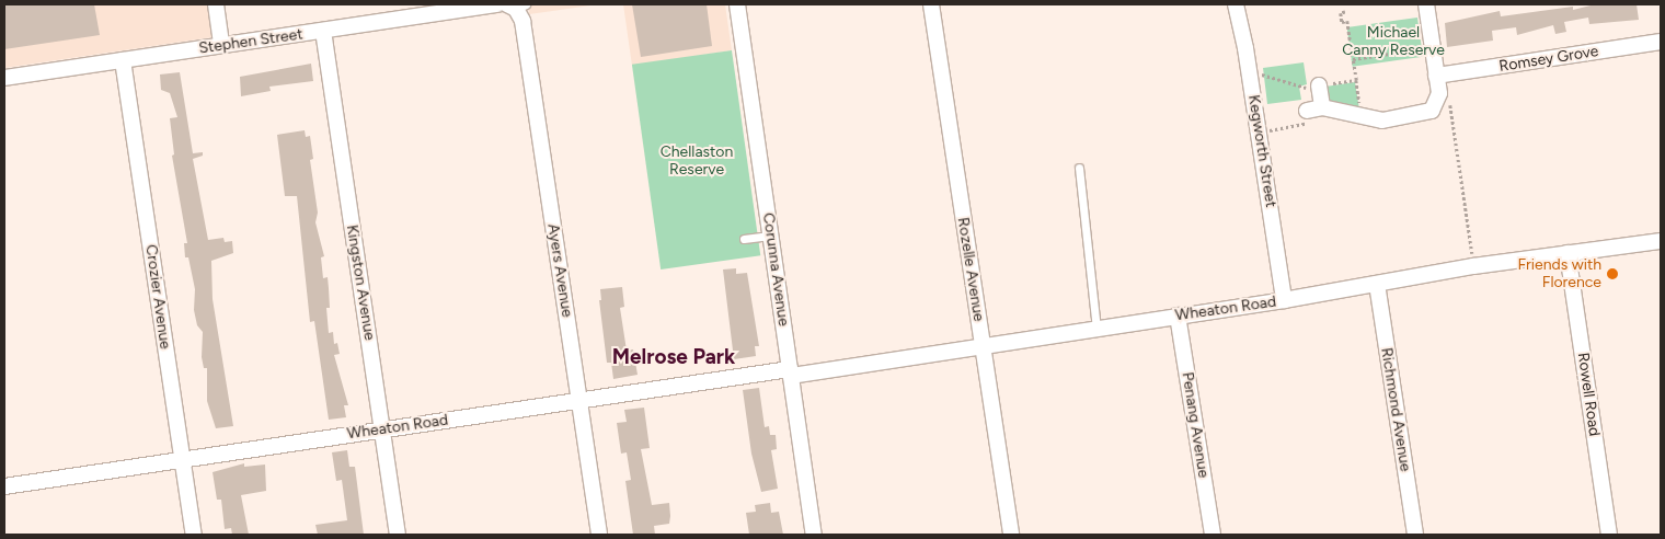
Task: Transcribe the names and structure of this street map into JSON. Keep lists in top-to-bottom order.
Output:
{
  "streets": {
    "street": [
      "Stephen Street",
      "Romsey Grove",
      "Kegworth Street",
      "Corunna Avenue",
      "Rozelle Avenue",
      "Ayers Avenue",
      "Kingston Avenue",
      "Crozier Avenue",
      "Wheaton Road",
      "Rowell Road",
      "Richmond Avenue",
      "Penang Avenue"
    ]
  },
  "crossings": [
    ["Stephen Street", "Kingston Avenue"],
    ["Stephen Street", "Crozier Avenue"],
    ["Kegworth Street", "Wheaton Road"],
    ["Corunna Avenue", "Wheaton Road"],
    ["Rozelle Avenue", "Wheaton Road"],
    ["Ayers Avenue", "Wheaton Road"],
    ["Kingston Avenue", "Wheaton Road"],
    ["Crozier Avenue", "Wheaton Road"],
    ["Wheaton Road", "Rowell Road"],
    ["Wheaton Road", "Richmond Avenue"],
    ["Wheaton Road", "Penang Avenue"]
  ],
  "districts": ["Melrose Park"],
  "parks": ["Michael Canny Reserve", "Chellaston Reserve"],
  "places": ["Friends with Florence"]
}
